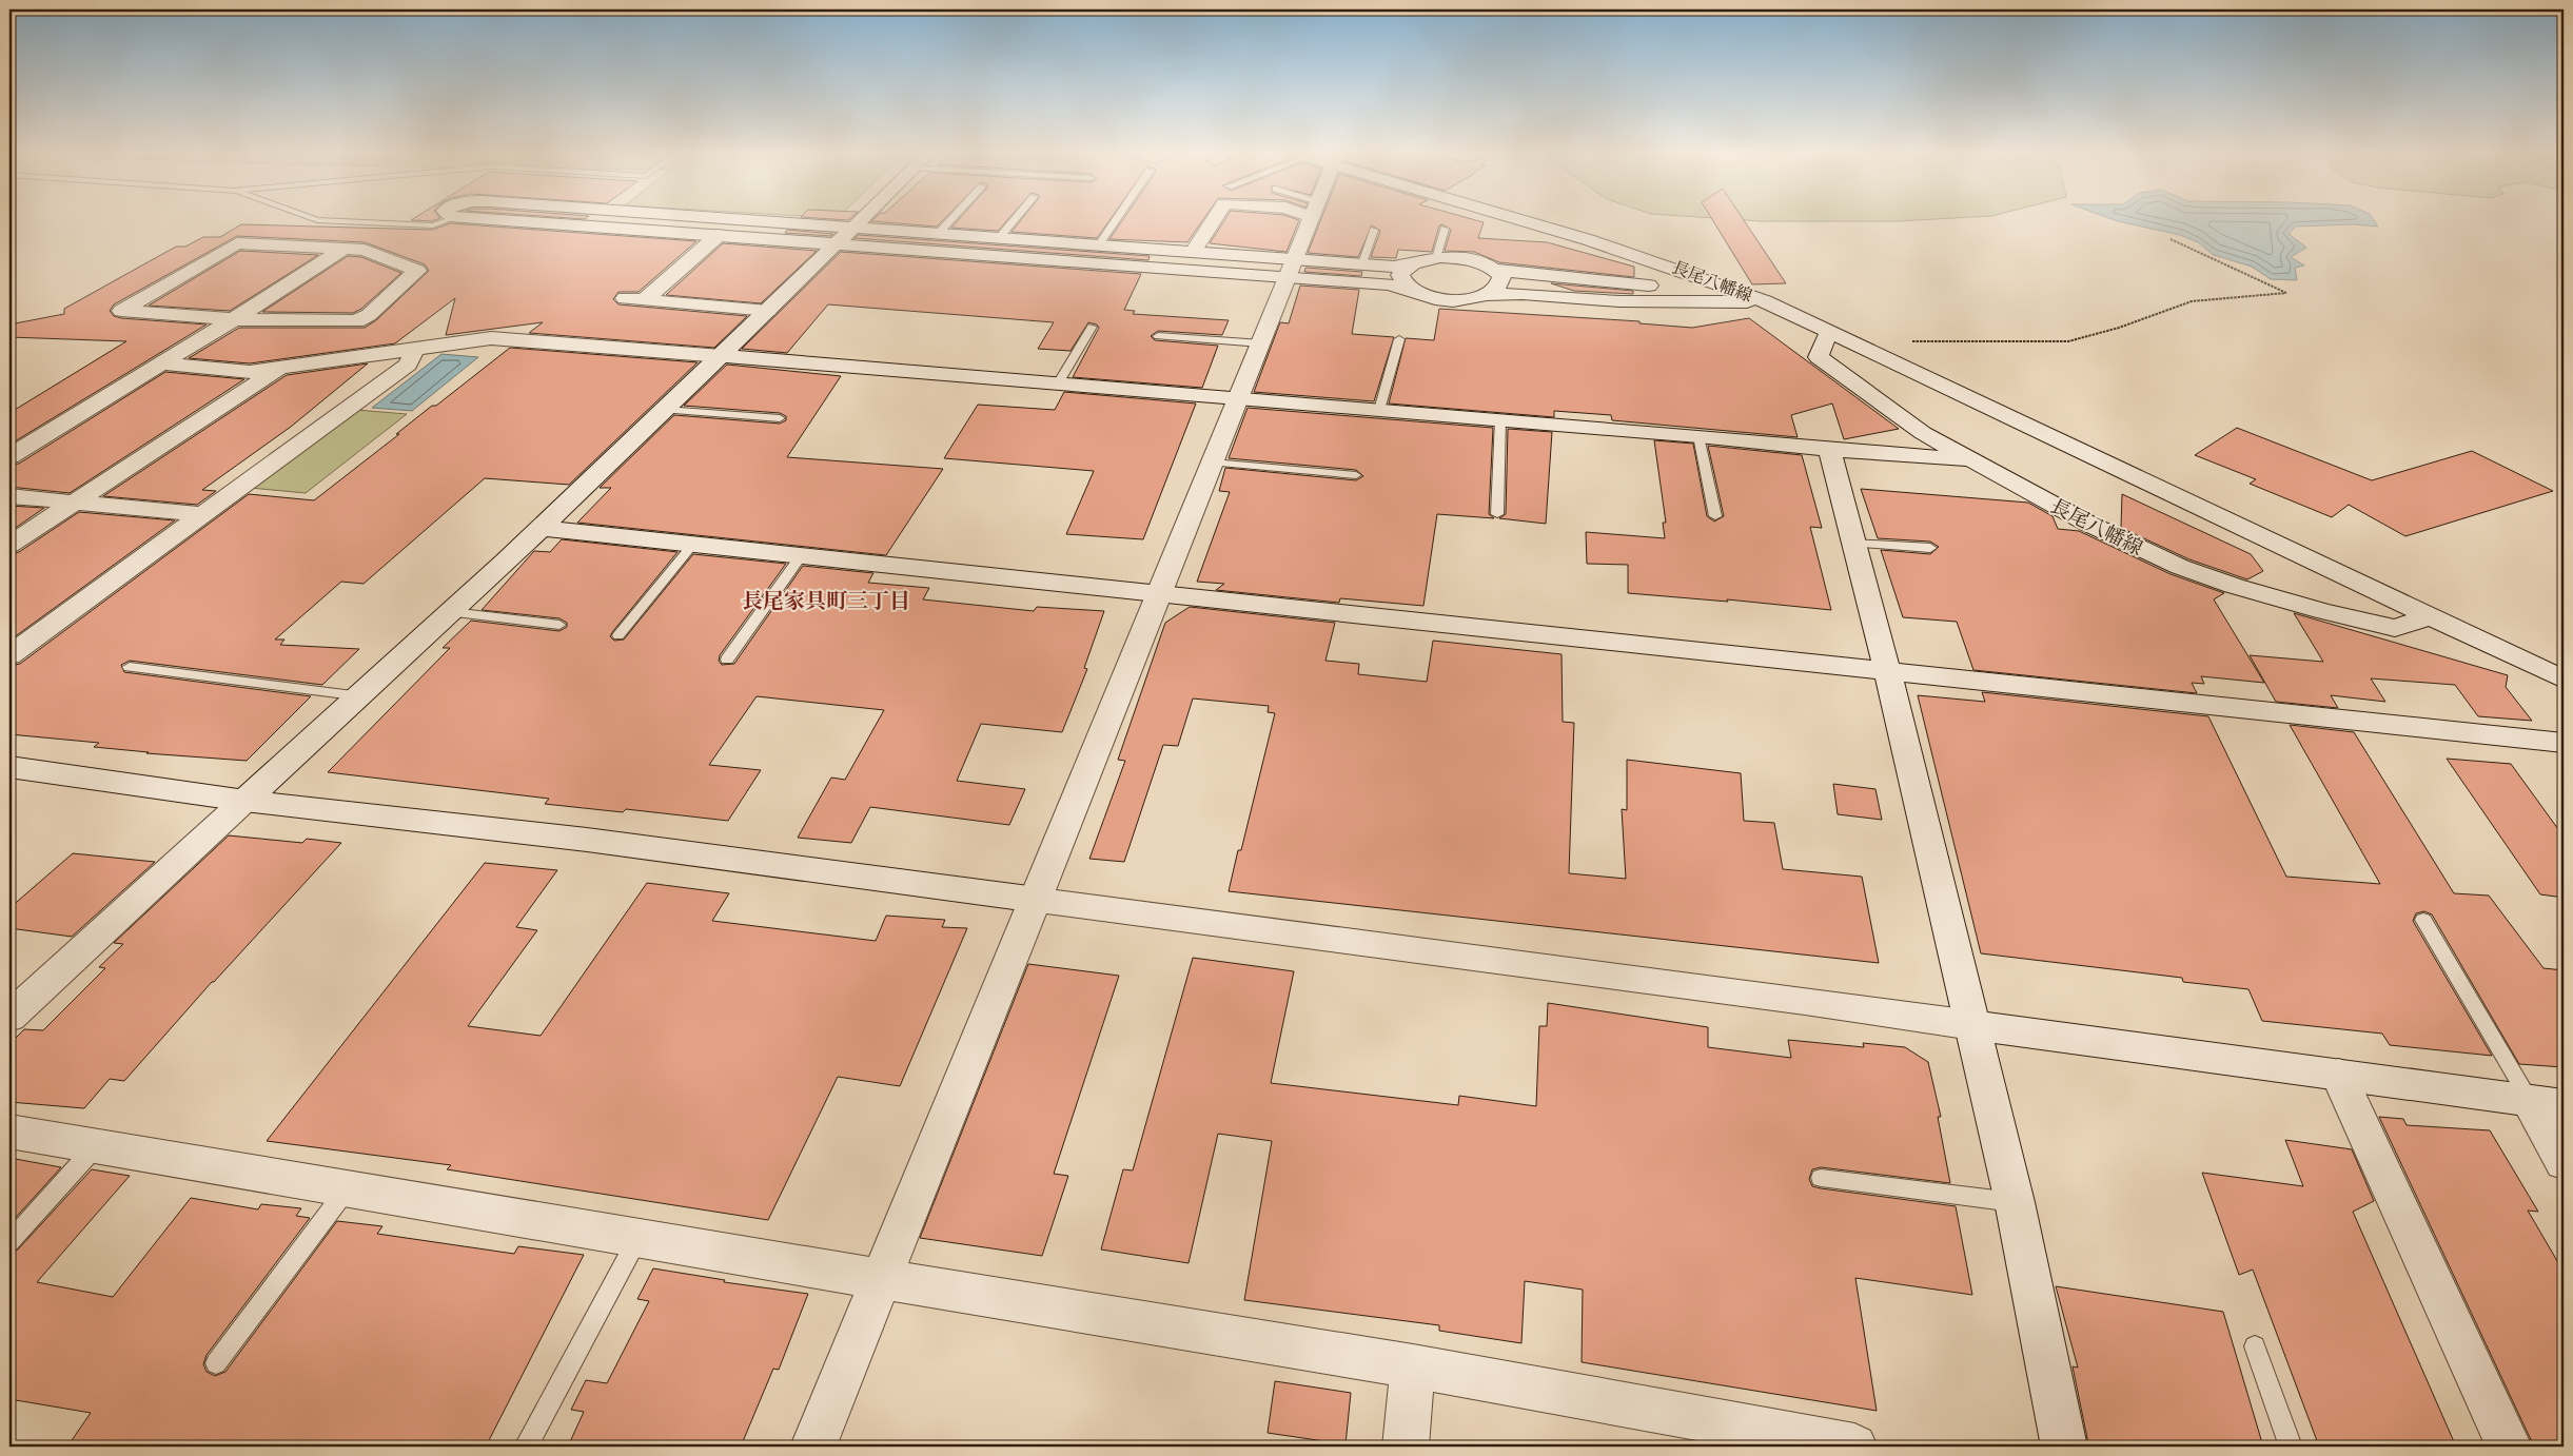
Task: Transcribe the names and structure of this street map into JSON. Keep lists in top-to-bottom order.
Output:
{
  "streets": {
    "street": ["長尾八幡線"]
  },
  "districts": ["長尾家具町三丁目"]
}
